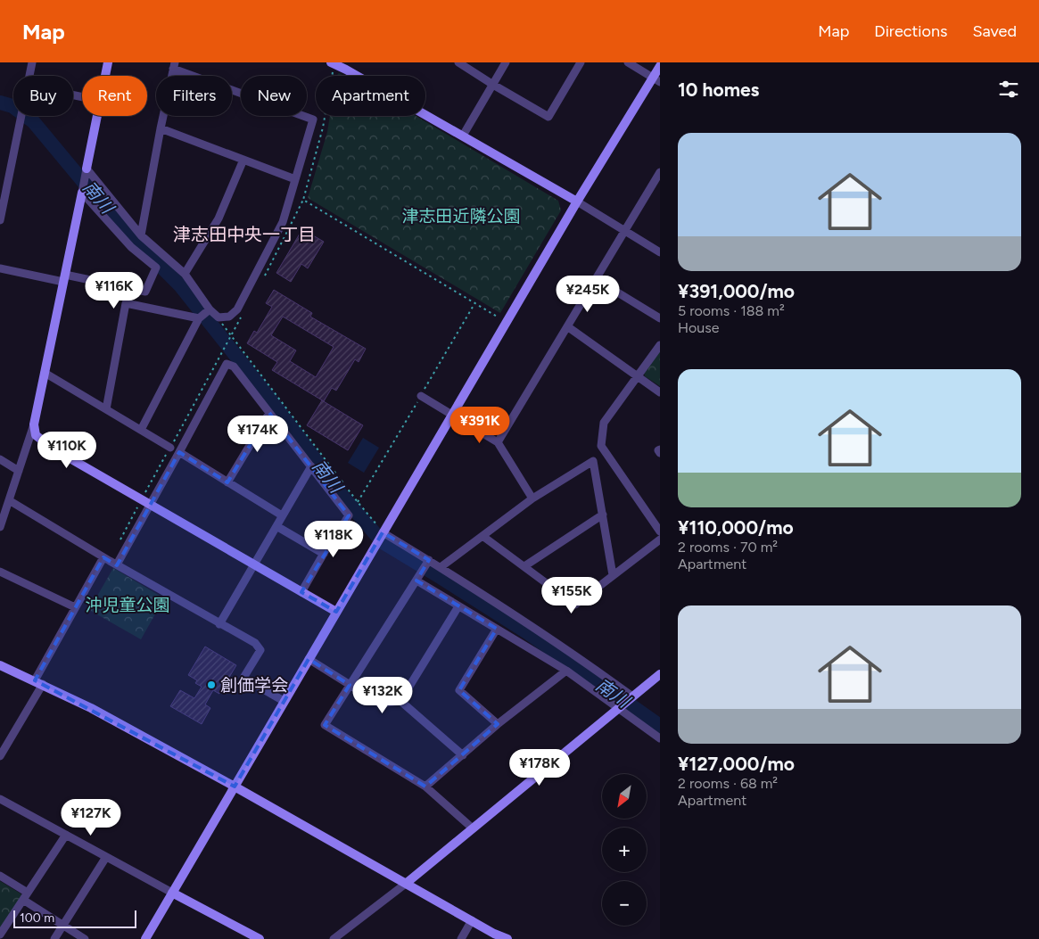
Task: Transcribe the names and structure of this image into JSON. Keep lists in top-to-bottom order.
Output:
{
  "districts": ["津志田中央一丁目"],
  "water": ["南川"],
  "parks": ["津志田近隣公園", "沖児童公園"],
  "places": ["創価学会"],
  "scale_bar": "100 m",
  "north": "bottom left",
  "page": {
    "header": "Map",
    "nav": ["Map", "Directions", "Saved"],
    "heading": "10 homes",
    "chip": [
      "Buy",
      "Rent",
      "Filters",
      "New",
      "Apartment"
    ],
    "list": [
      {
        "name": "¥391,000/mo",
        "note": "5 rooms · 188 m² · House"
      },
      {
        "name": "¥110,000/mo",
        "note": "2 rooms · 70 m² · Apartment"
      },
      {
        "name": "¥127,000/mo",
        "note": "2 rooms · 68 m² · Apartment"
      }
    ],
    "price": [
      "¥116K",
      "¥245K",
      "¥391K",
      "¥174K",
      "¥110K",
      "¥118K",
      "¥155K",
      "¥132K",
      "¥178K",
      "¥127K"
    ],
    "map_buttons": ["+", "−"],
    "scale": "100 m"
  }
}
